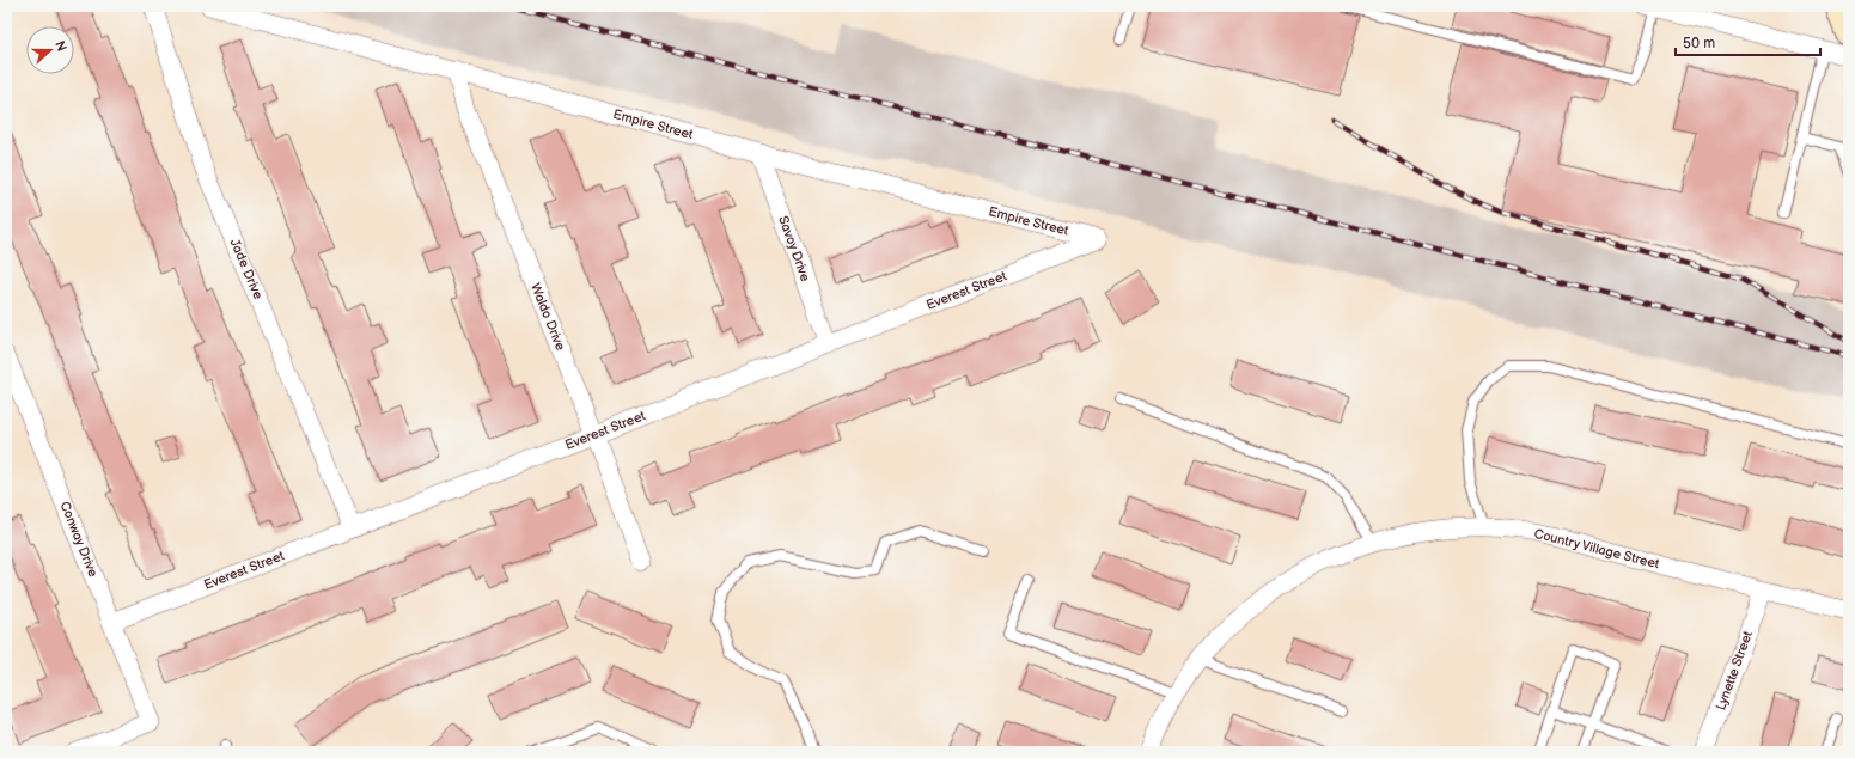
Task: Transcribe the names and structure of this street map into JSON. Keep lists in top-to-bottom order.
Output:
{
  "streets": {
    "street": [
      "Empire Street",
      "Savoy Drive",
      "Jade Drive",
      "Everest Street",
      "Waldo Drive",
      "Conway Drive",
      "Country Village Street",
      "Lynette Street"
    ]
  },
  "crossings": [
    ["Empire Street", "Savoy Drive"],
    ["Empire Street", "Everest Street"],
    ["Empire Street", "Waldo Drive"],
    ["Savoy Drive", "Everest Street"],
    ["Jade Drive", "Everest Street"],
    ["Everest Street", "Waldo Drive"],
    ["Everest Street", "Conway Drive"],
    ["Country Village Street", "Lynette Street"]
  ],
  "scale_bar": "50 m",
  "north": "right"
}
